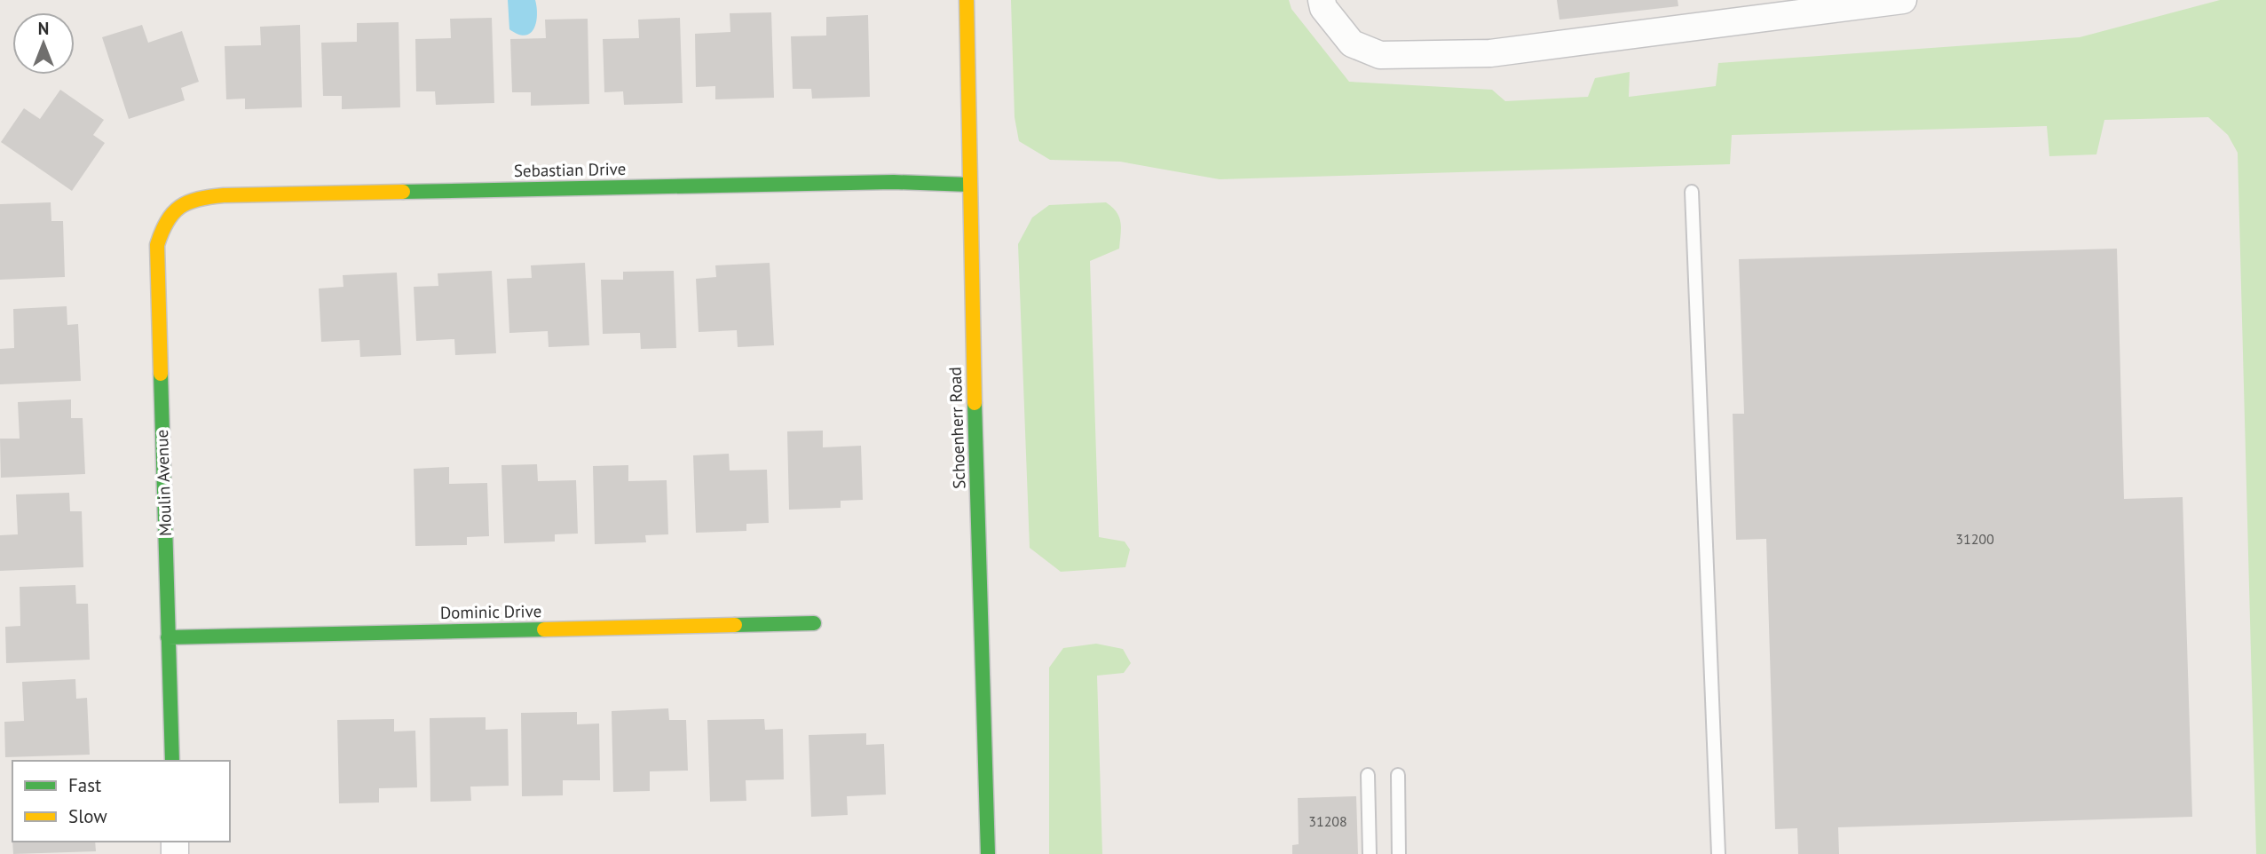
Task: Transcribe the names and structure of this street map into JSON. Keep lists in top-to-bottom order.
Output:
{
  "streets": {
    "street": [
      "Sebastian Drive",
      "Schoenherr Road",
      "Moulin Avenue",
      "Dominic Drive"
    ]
  },
  "crossings": [
    ["Sebastian Drive", "Schoenherr Road"],
    ["Sebastian Drive", "Moulin Avenue"],
    ["Moulin Avenue", "Dominic Drive"]
  ],
  "house_numbers": ["31200", "31208"],
  "legend": ["Fast", "Slow"],
  "north": "top"
}
